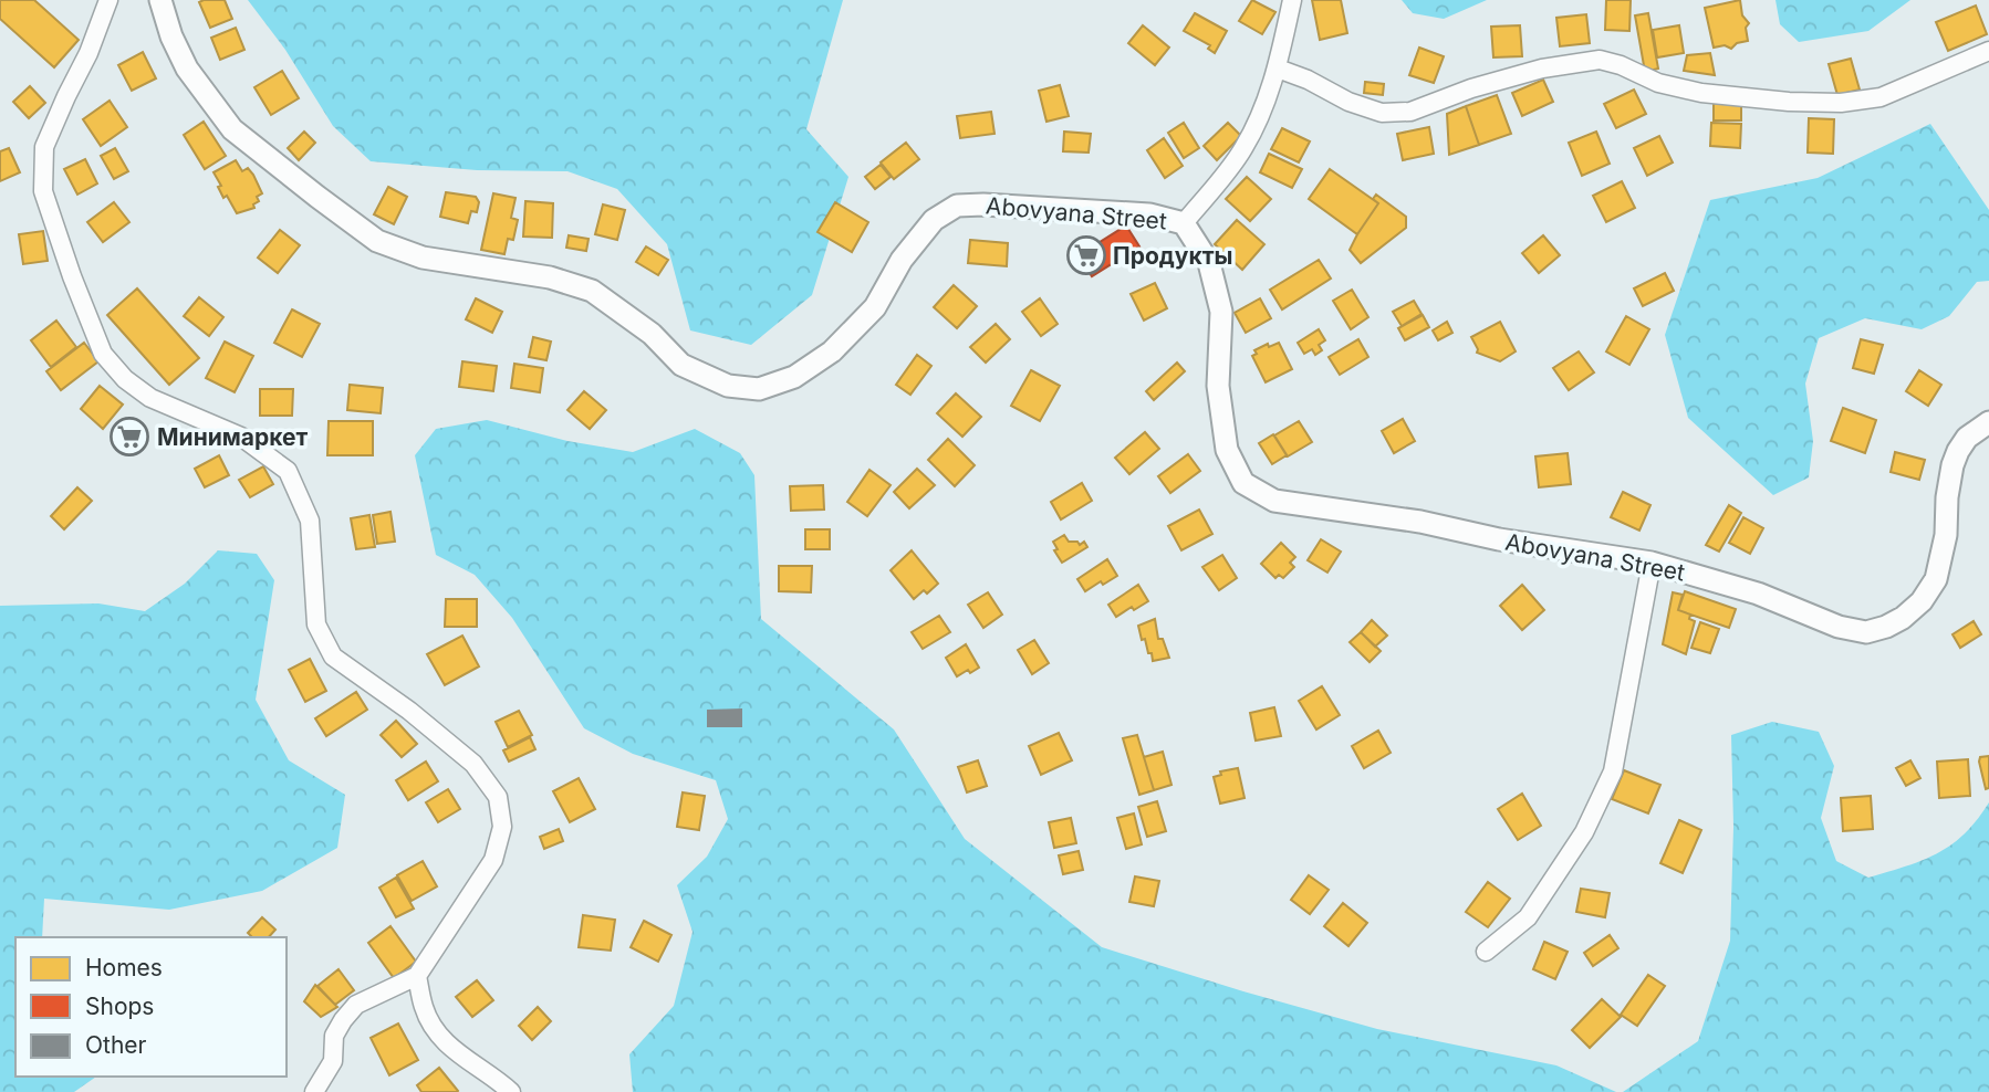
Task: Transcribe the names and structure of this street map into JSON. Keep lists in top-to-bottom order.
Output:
{
  "streets": {
    "street": ["Abovyana Street"]
  },
  "places": {
    "supermarket": ["Продукты", "Минимаркет"]
  },
  "legend": ["Homes", "Shops", "Other"]
}
